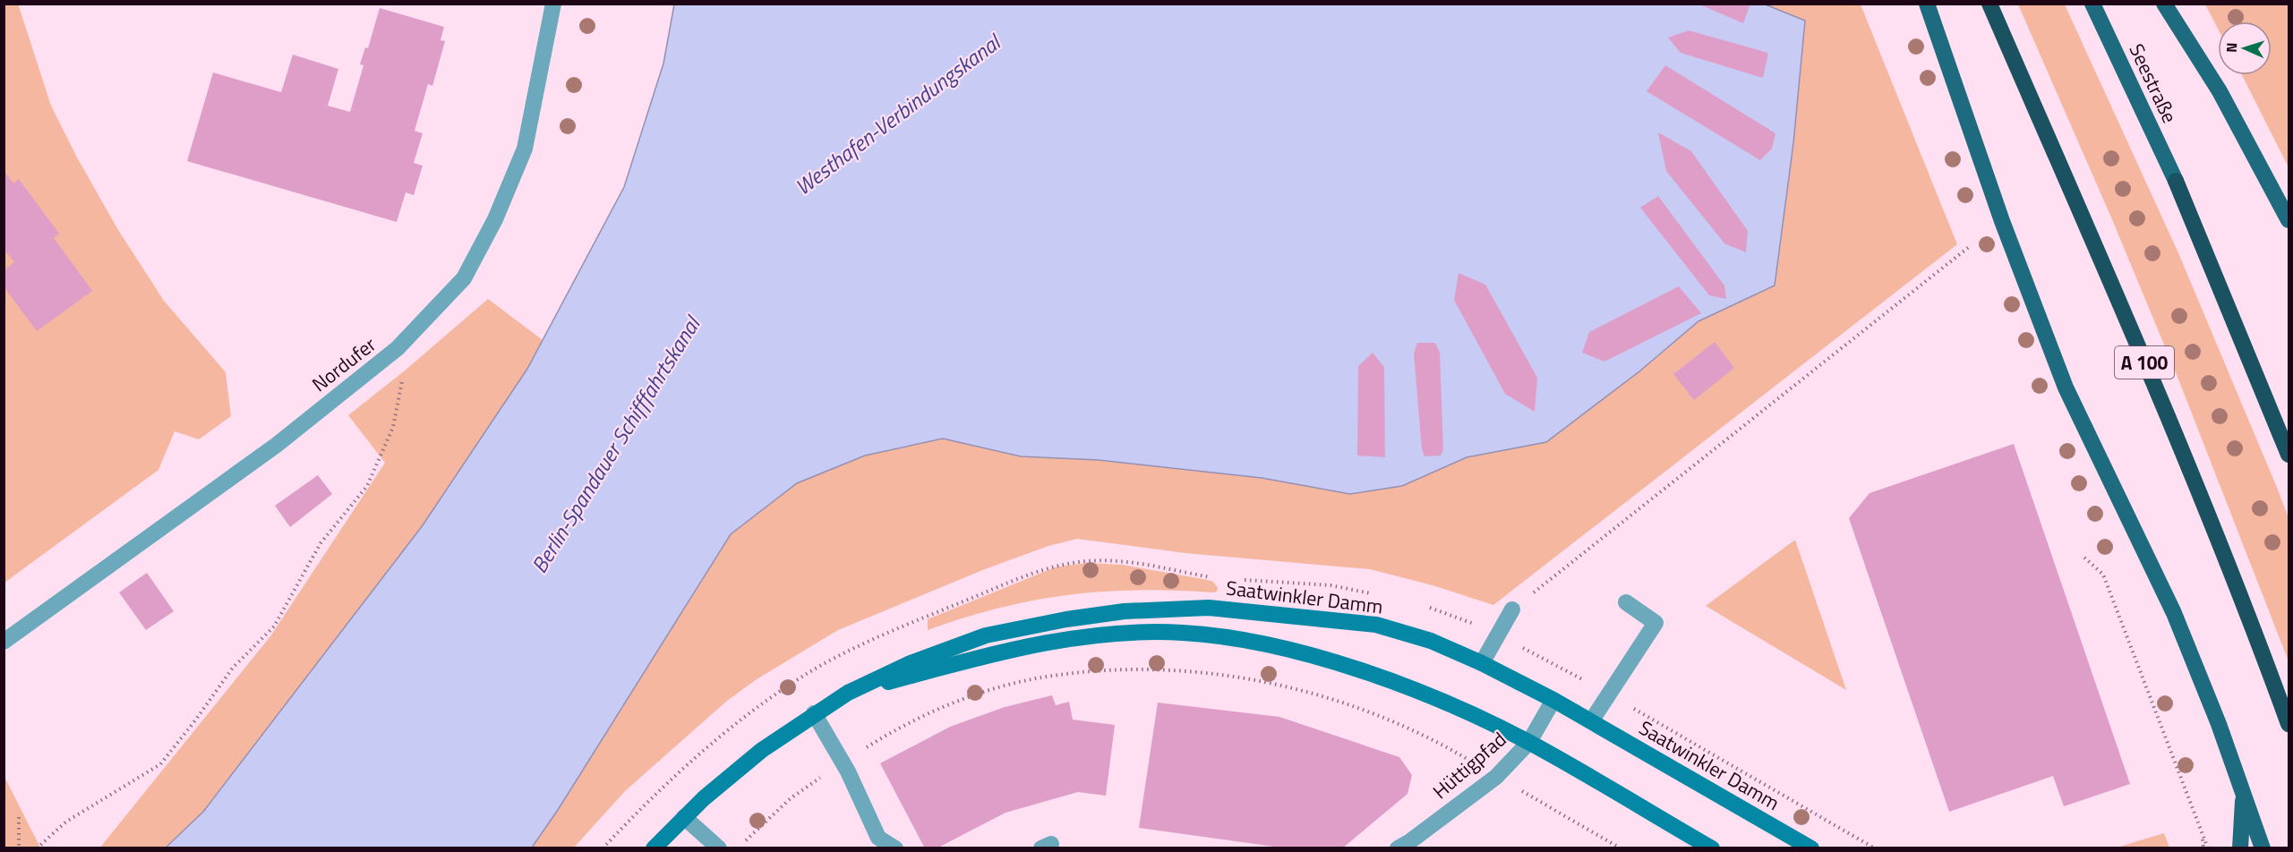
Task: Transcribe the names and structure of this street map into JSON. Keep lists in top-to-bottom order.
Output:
{
  "streets": {
    "highway": ["A 100"],
    "main road": ["Seestraße", "Saatwinkler Damm"],
    "street": ["Nordufer", "Hüttigpfad"]
  },
  "crossings": [
    ["Saatwinkler Damm", "Hüttigpfad"]
  ],
  "water": ["Westhafen-Verbindungskanal", "Berlin-Spandauer Schifffahrtskanal"],
  "north": "left"
}
